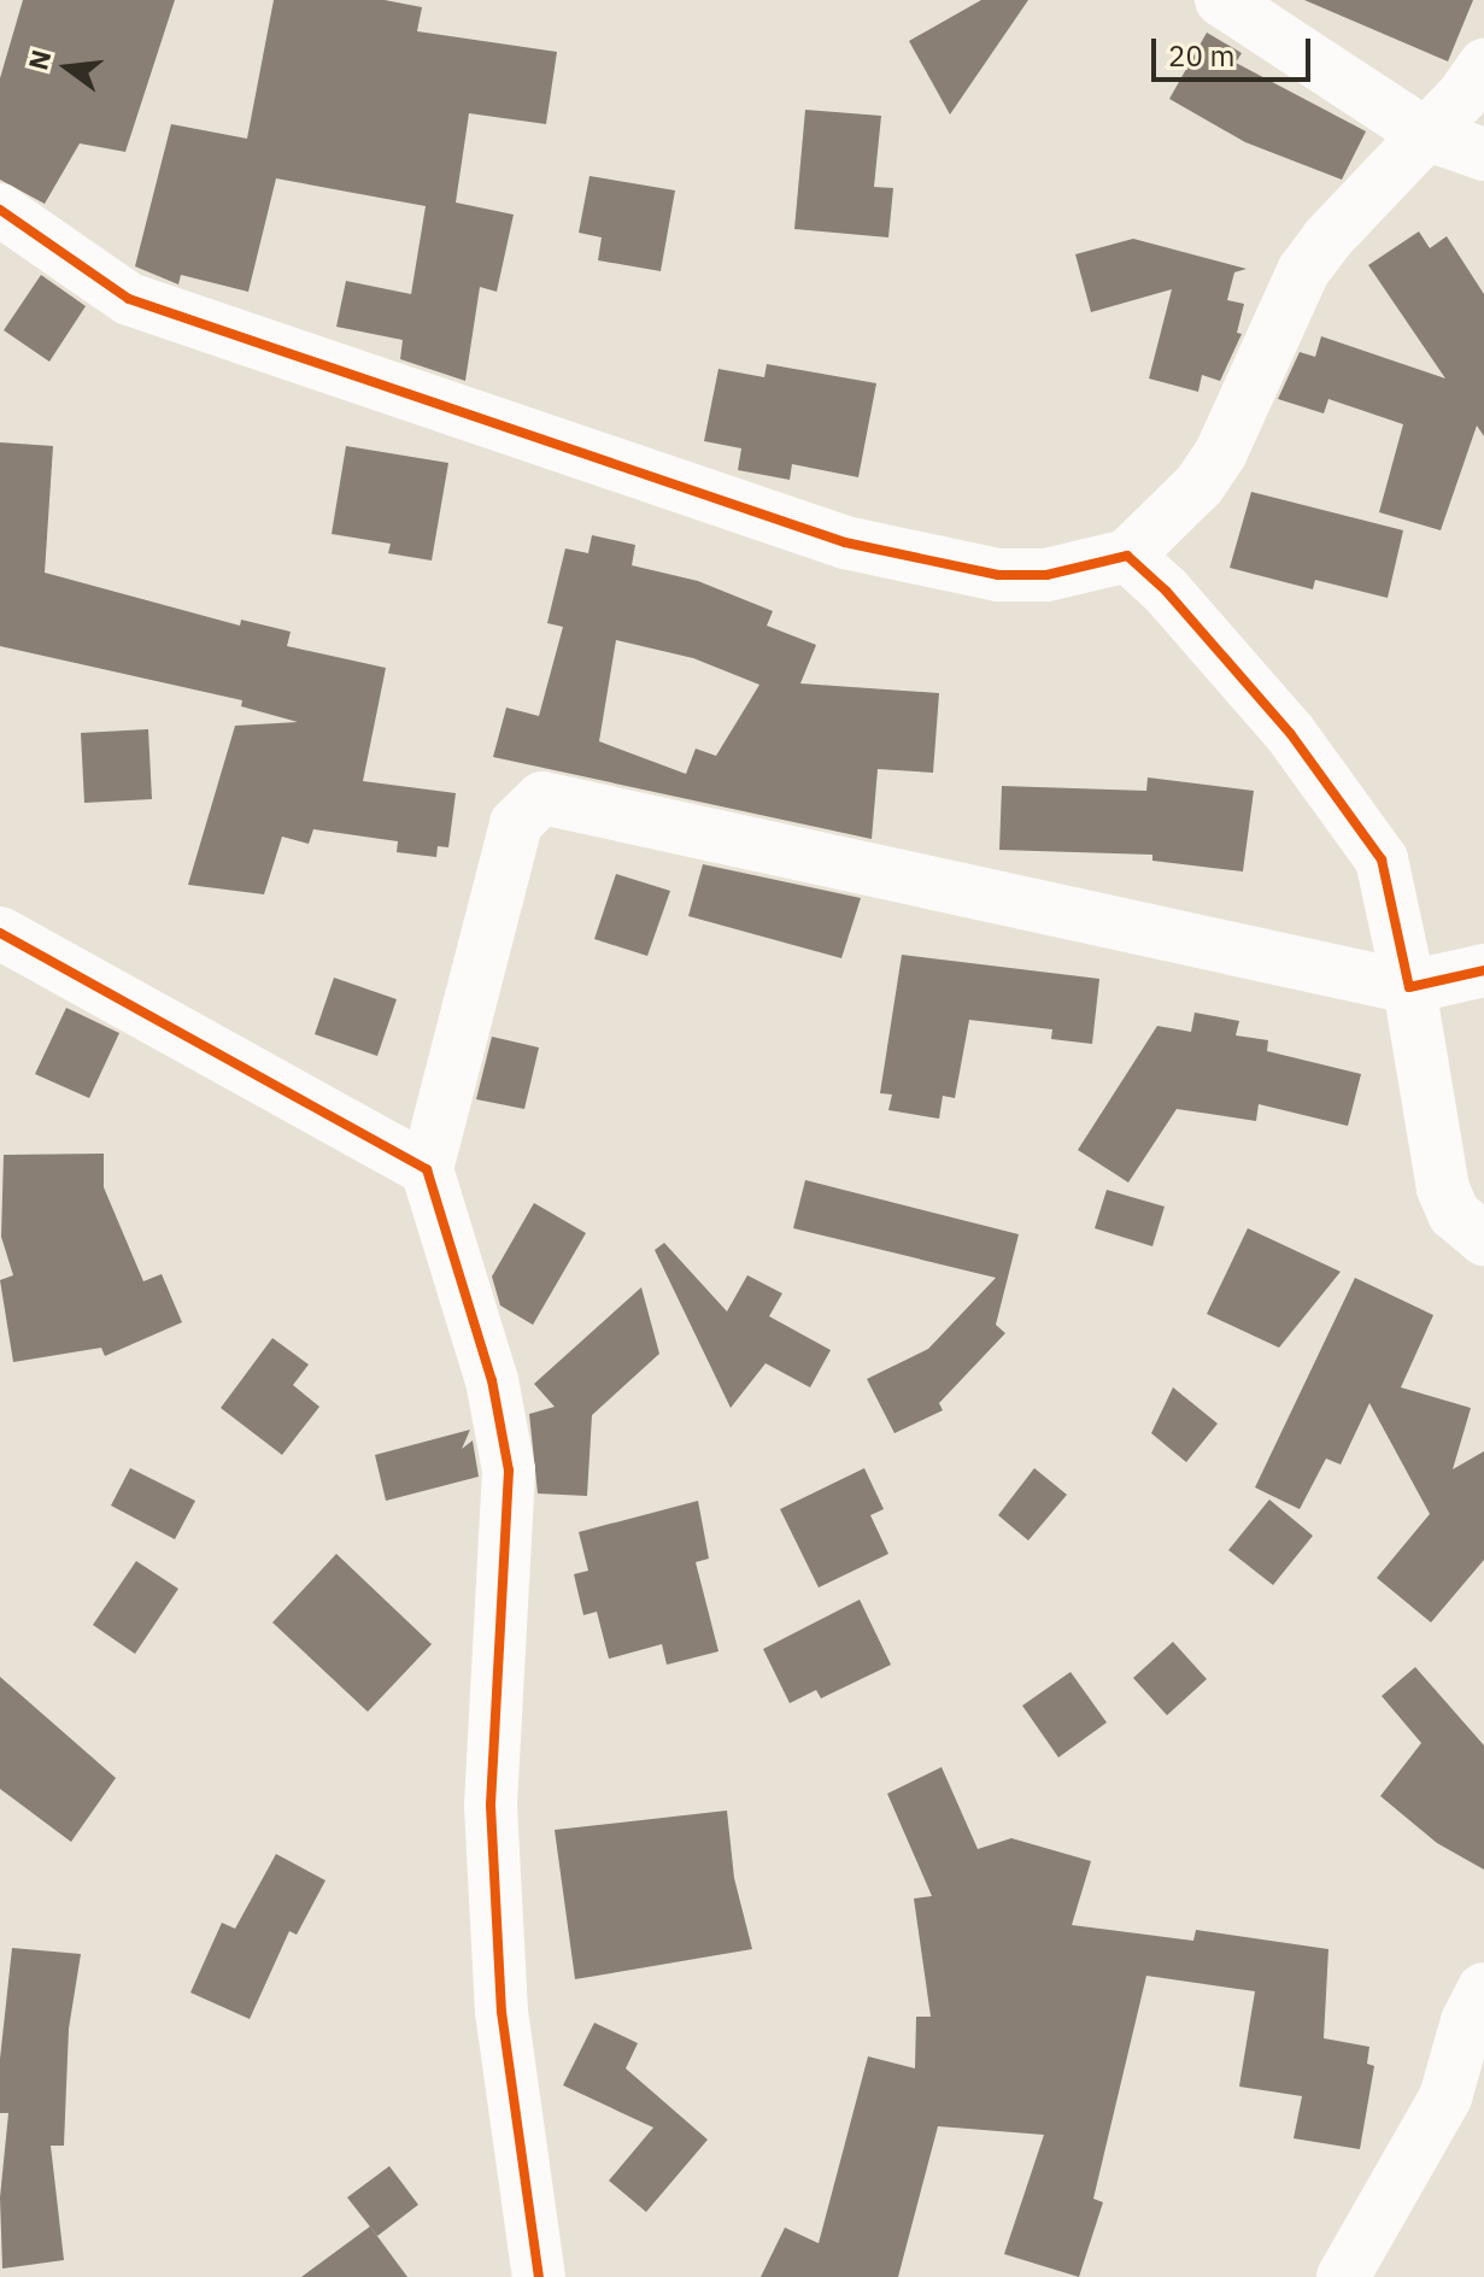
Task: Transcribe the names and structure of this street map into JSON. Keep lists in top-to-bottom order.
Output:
{
  "scale_bar": "20 m",
  "north": "left"
}
